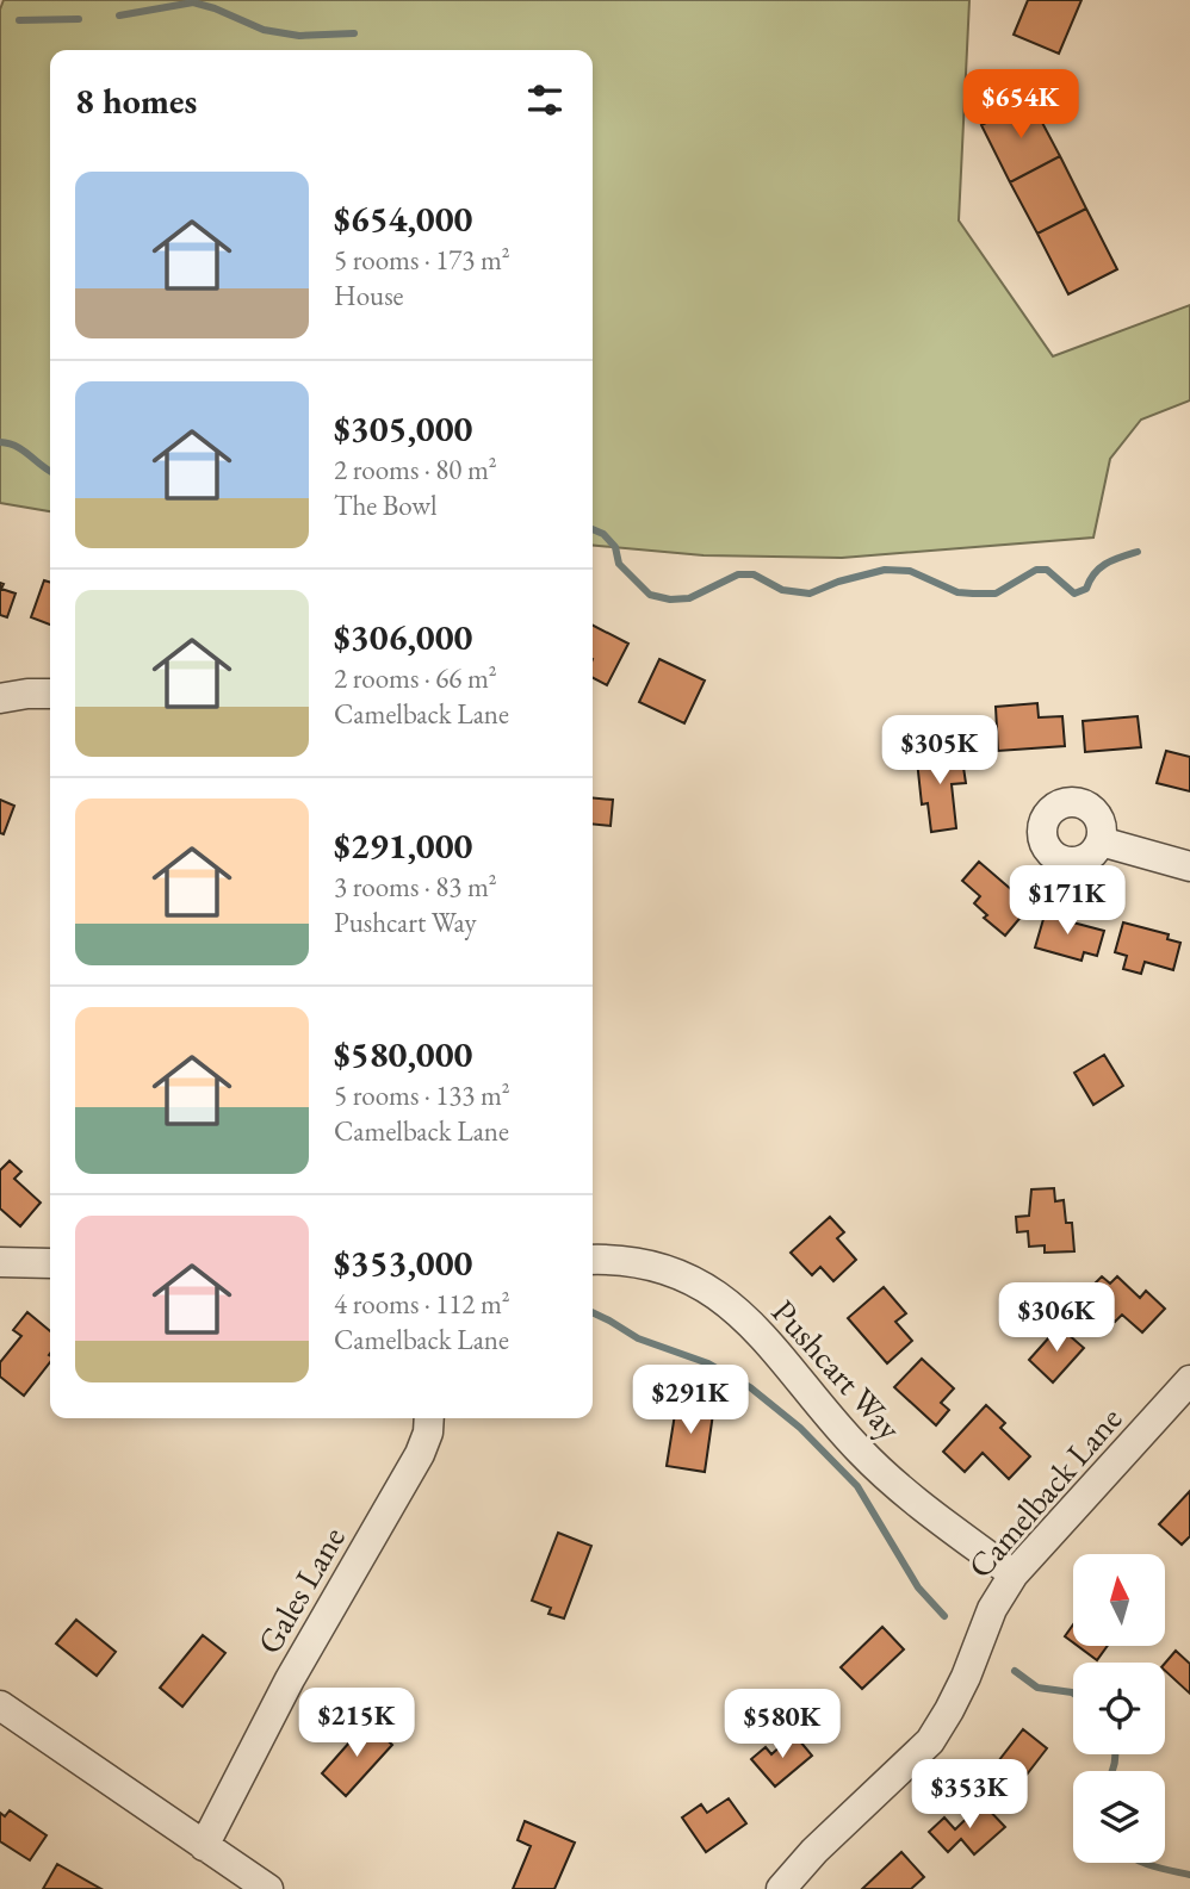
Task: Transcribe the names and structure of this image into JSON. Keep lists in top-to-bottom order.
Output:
{
  "streets": {
    "street": ["Pushcart Way", "Camelback Lane", "Gales Lane"]
  },
  "crossings": [
    ["Pushcart Way", "Camelback Lane"]
  ],
  "north": "top",
  "page": {
    "heading": "8 homes",
    "price": [
      "$654K",
      "$305K",
      "$171K",
      "$306K",
      "$291K",
      "$215K",
      "$580K",
      "$353K"
    ],
    "list": [
      {
        "name": "$654,000",
        "note": "5 rooms · 173 m² · House"
      },
      {
        "name": "$305,000",
        "note": "2 rooms · 80 m² · The Bowl"
      },
      {
        "name": "$306,000",
        "note": "2 rooms · 66 m² · Camelback Lane"
      },
      {
        "name": "$291,000",
        "note": "3 rooms · 83 m² · Pushcart Way"
      },
      {
        "name": "$580,000",
        "note": "5 rooms · 133 m² · Camelback Lane"
      },
      {
        "name": "$353,000",
        "note": "4 rooms · 112 m² · Camelback Lane"
      }
    ]
  }
}
